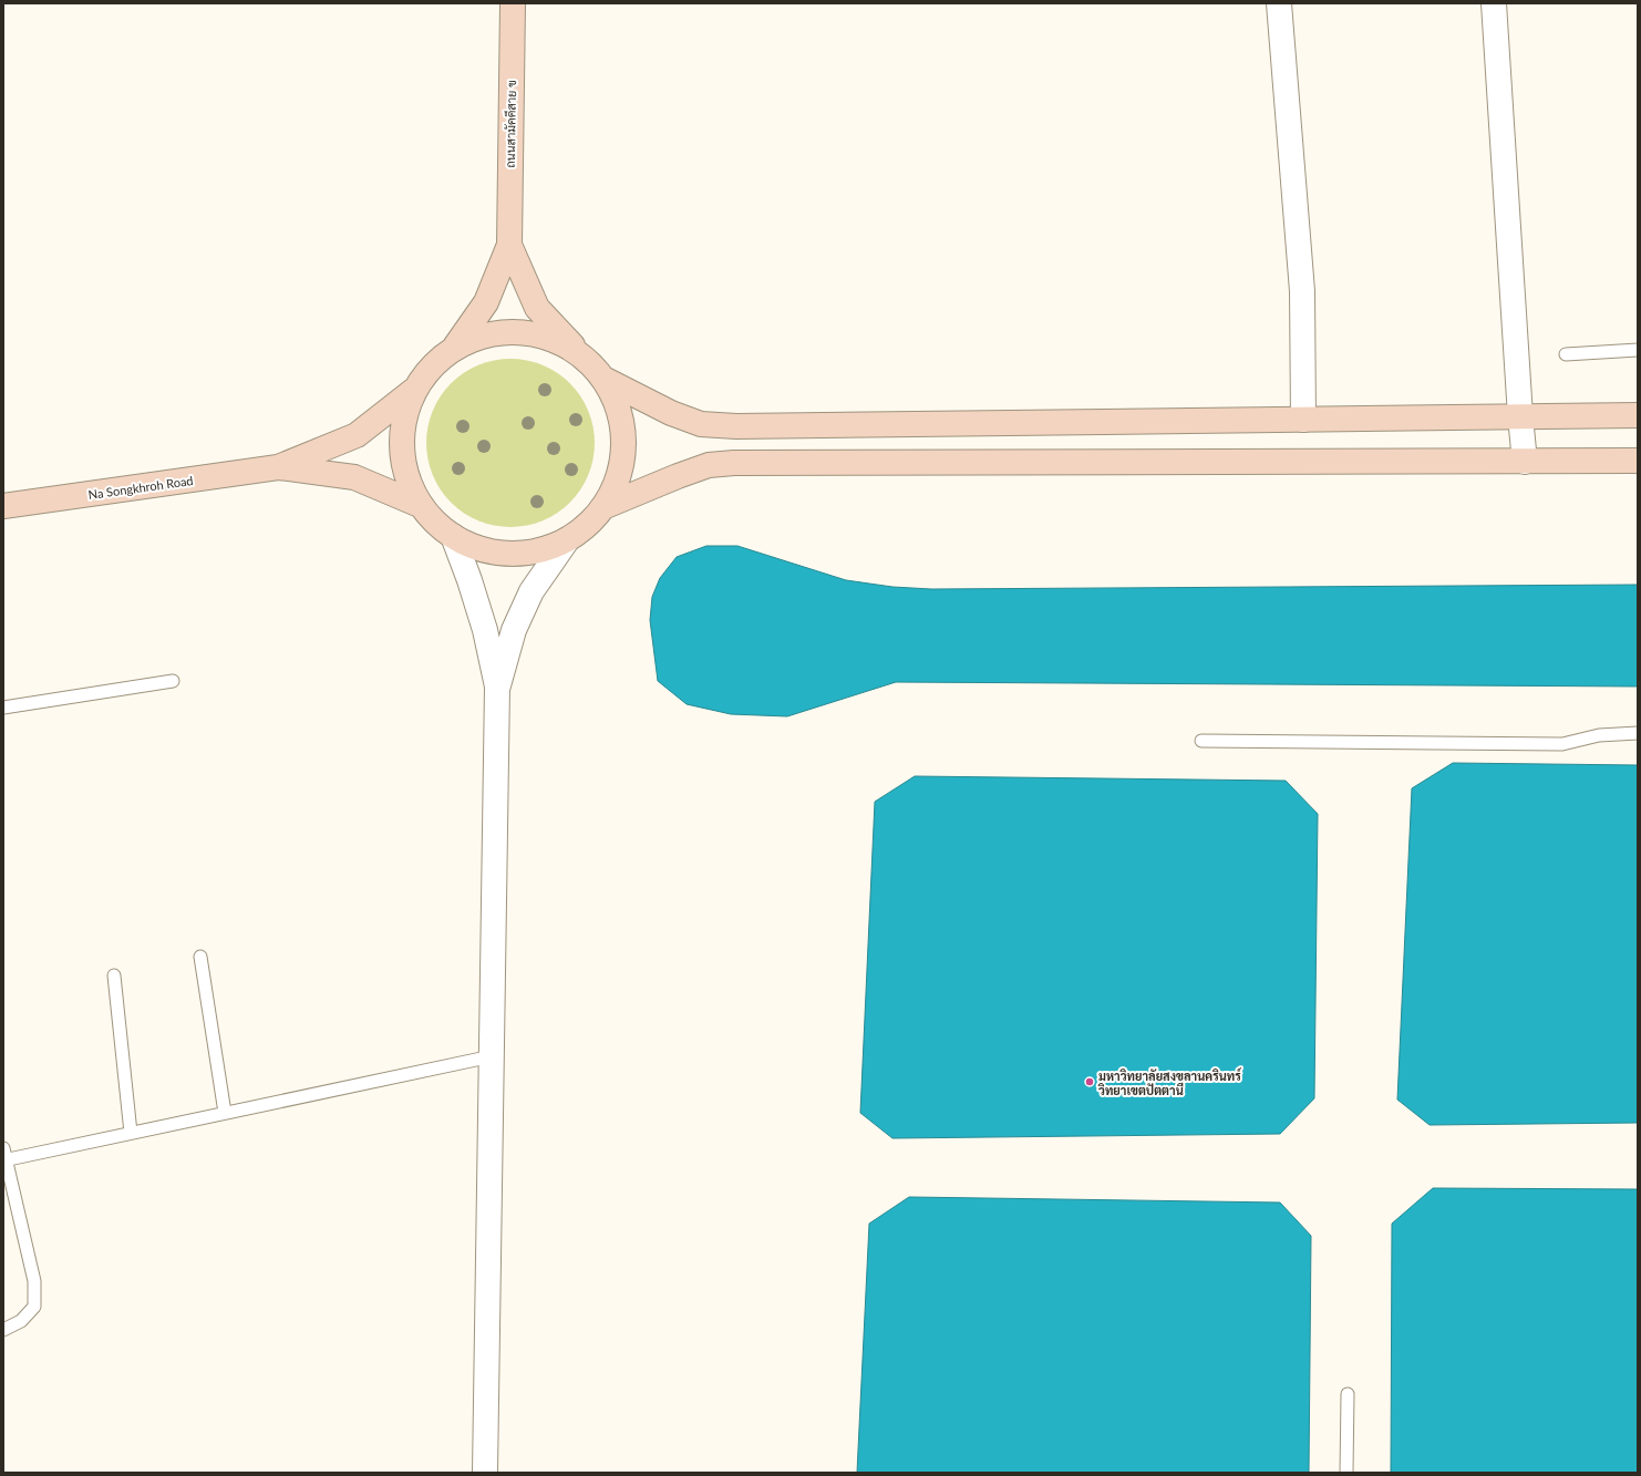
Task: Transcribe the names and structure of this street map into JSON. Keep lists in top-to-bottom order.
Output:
{
  "streets": {
    "main road": ["ถนนสามัคคีสาย ข", "Na Songkhroh Road"]
  },
  "places": ["มหาวิทยาลัยสงขลานครินทร์ วิทยาเขตปัตตานี"]
}
